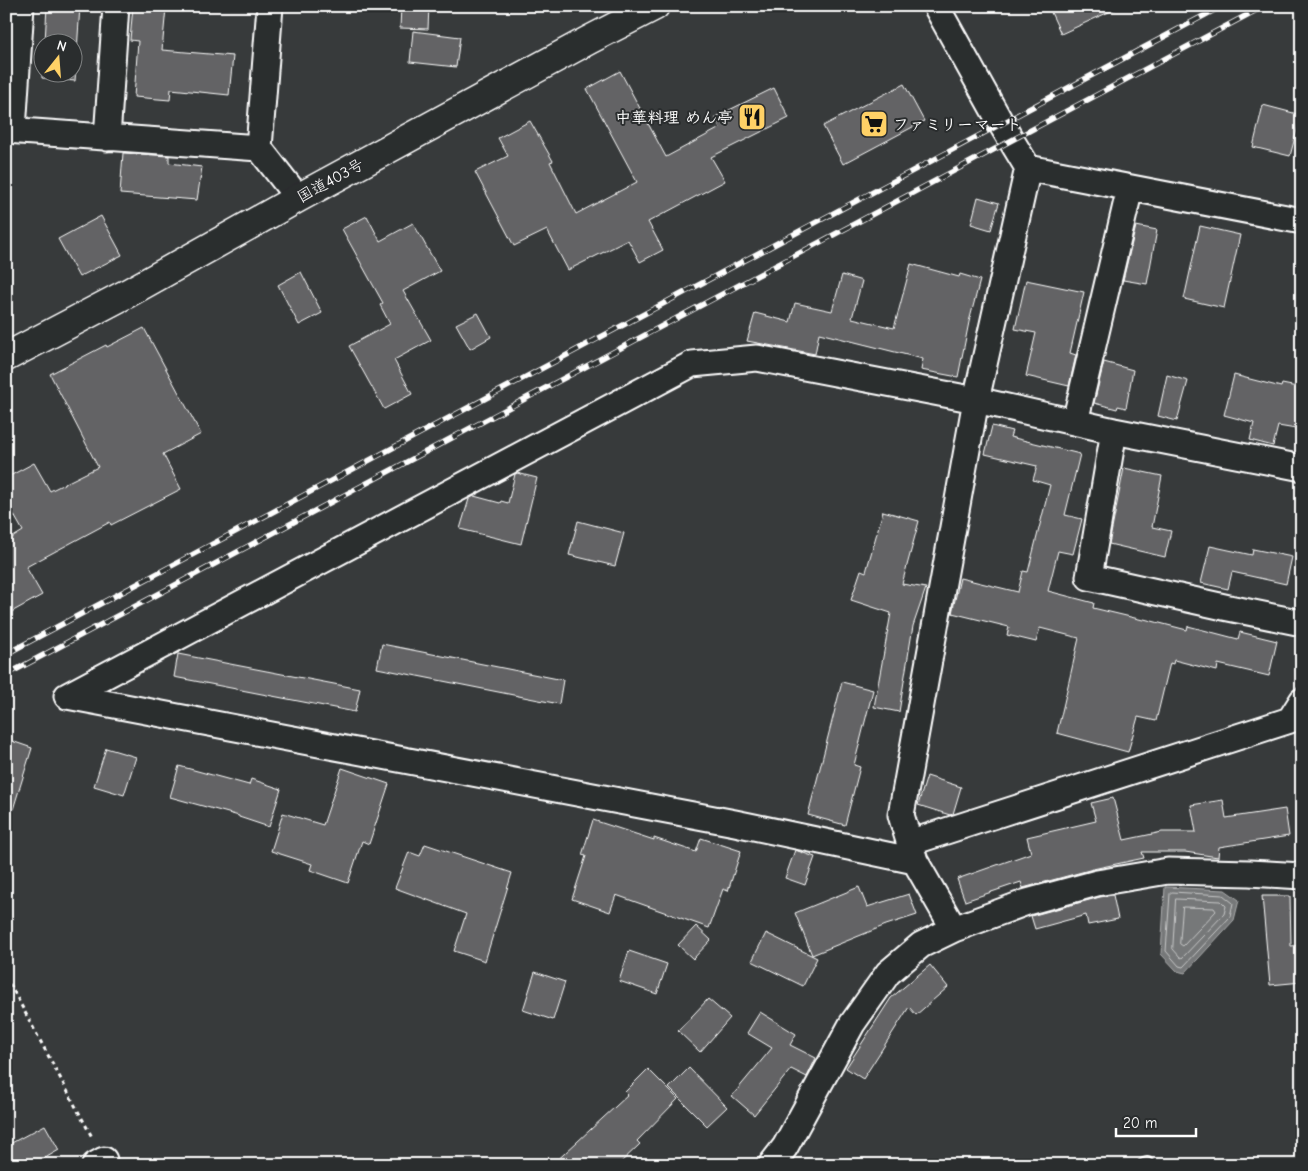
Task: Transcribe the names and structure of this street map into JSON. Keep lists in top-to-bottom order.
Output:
{
  "streets": {
    "highway": ["国道403号"]
  },
  "places": {
    "restaurant": ["中華料理 めん亭"],
    "supermarket": ["ファミリーマート"]
  },
  "scale_bar": "20 m",
  "north": "top"
}
